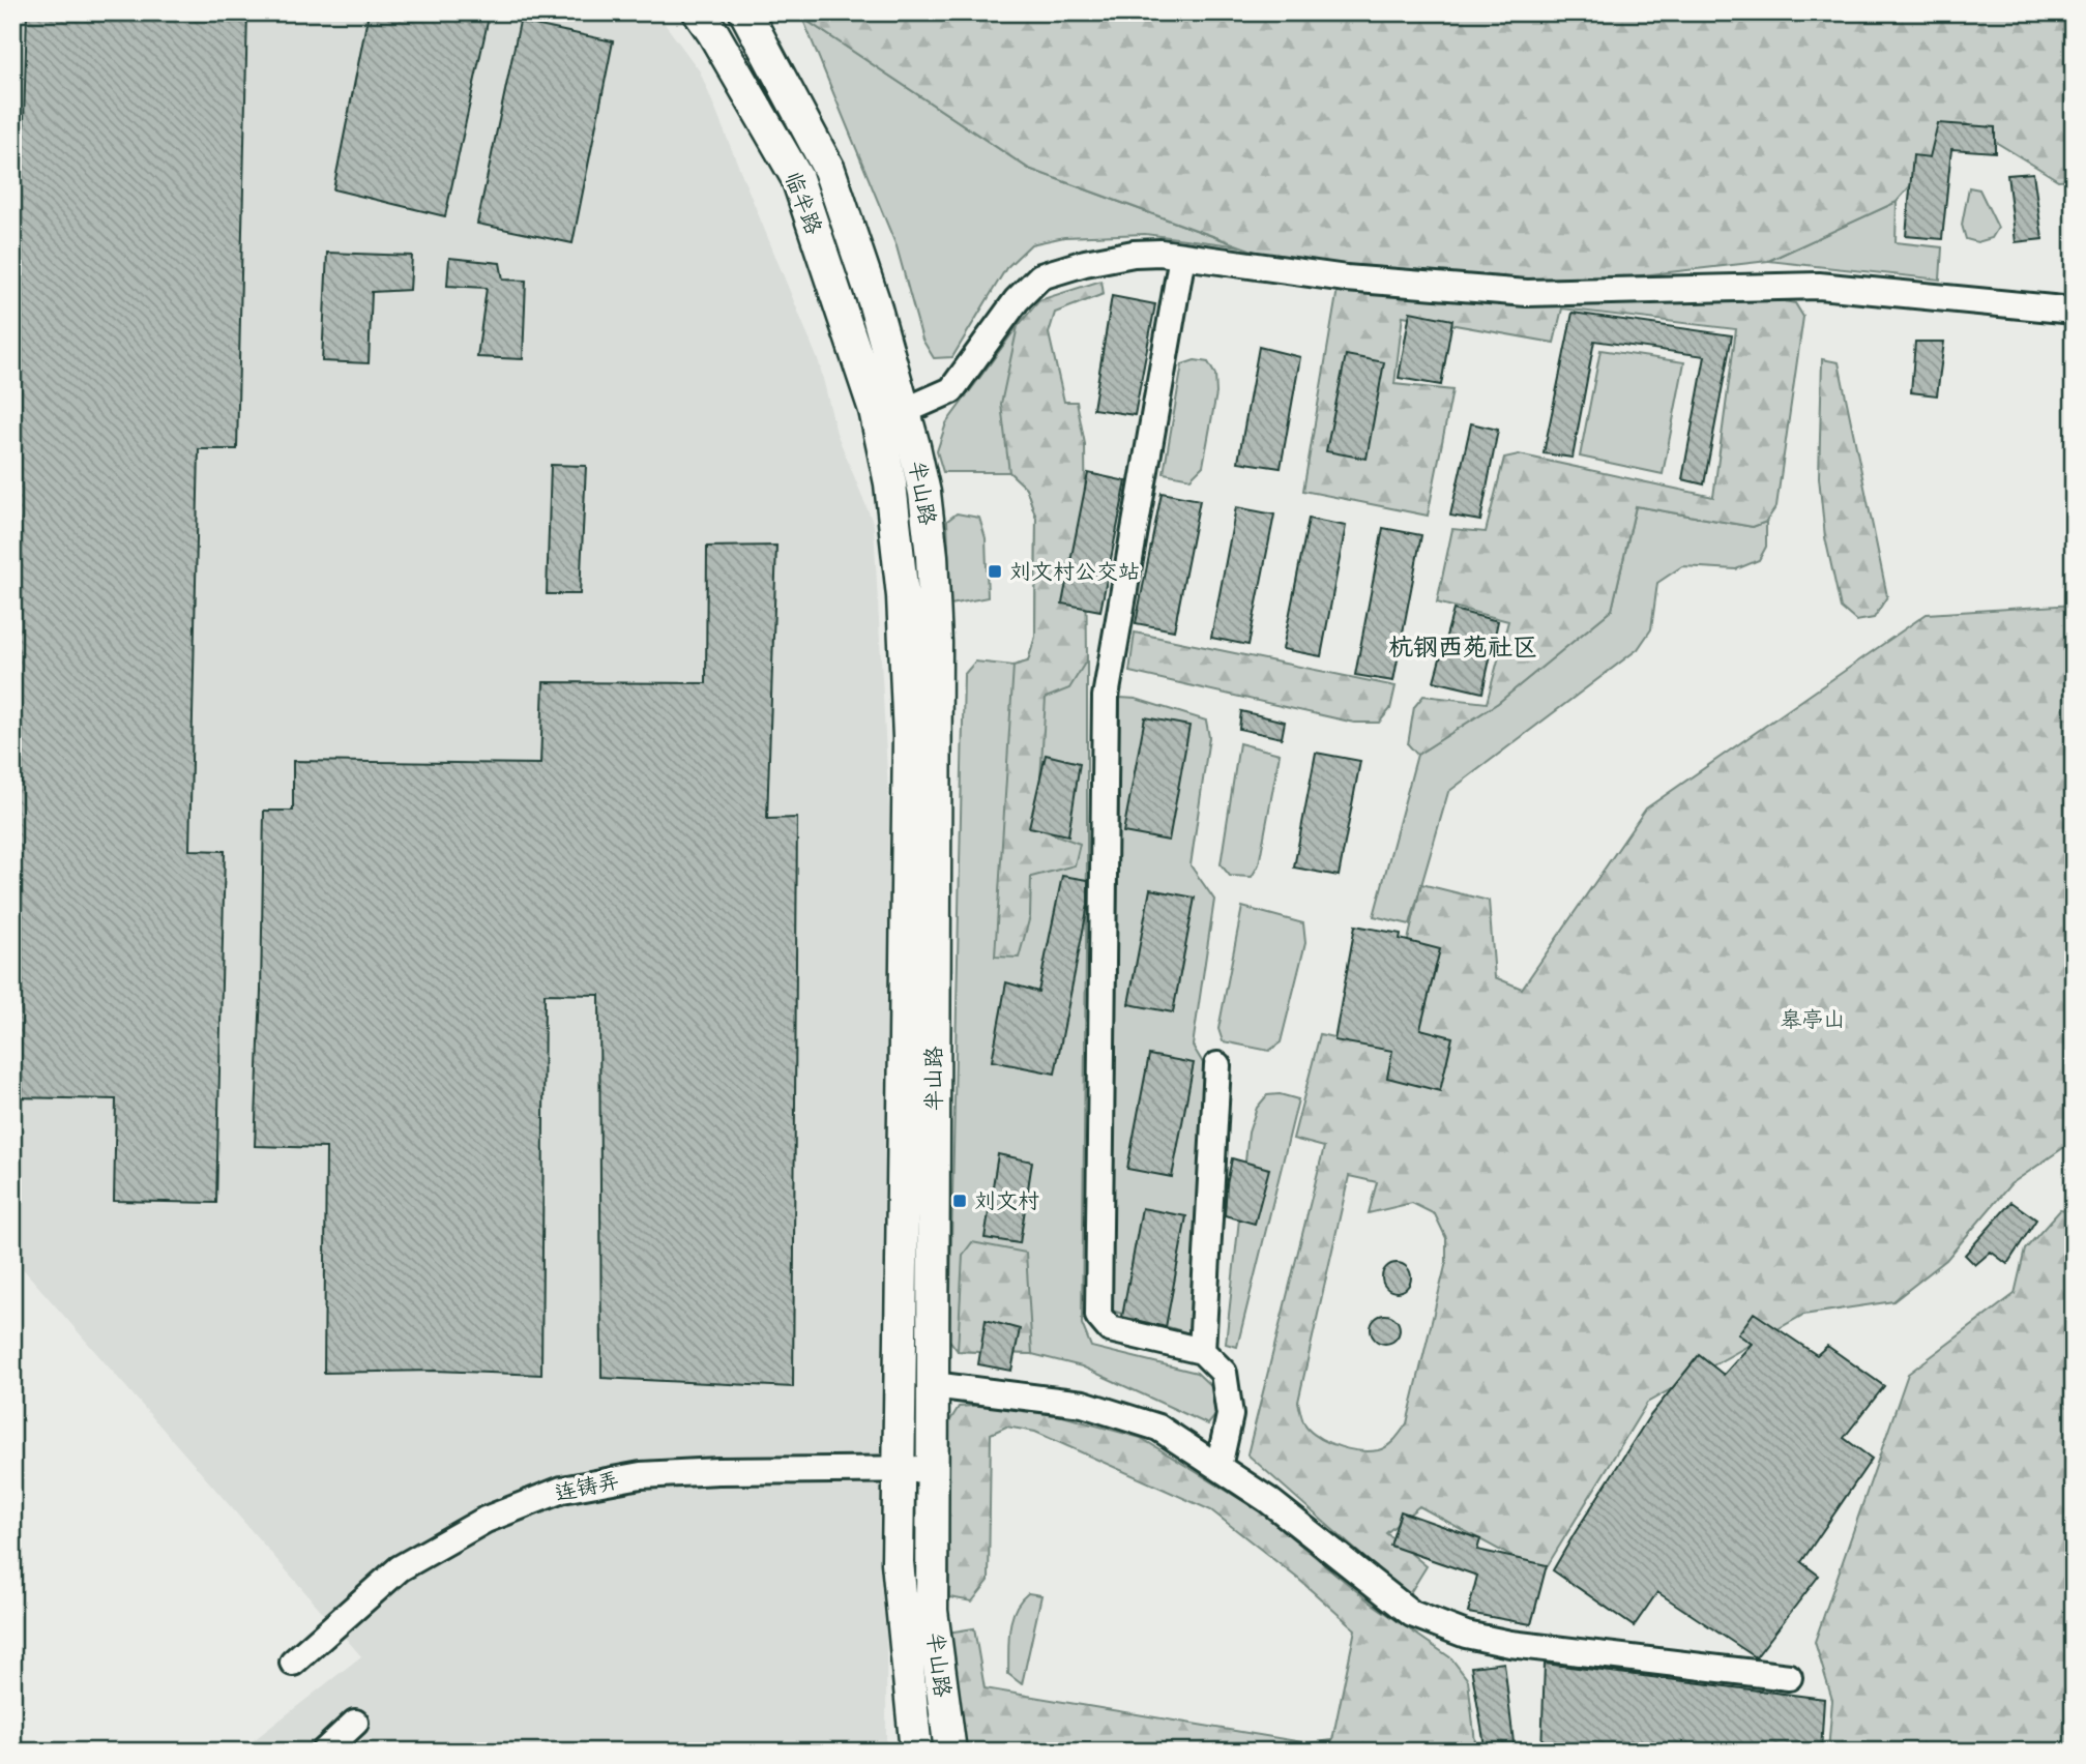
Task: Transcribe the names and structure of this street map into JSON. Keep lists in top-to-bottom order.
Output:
{
  "streets": {
    "main road": ["临半路", "半山路"],
    "street": ["连铸弄"]
  },
  "crossings": [
    ["临半路", "半山路"],
    ["半山路", "连铸弄"]
  ],
  "districts": ["杭钢西苑社区"],
  "parks": ["皋亭山"],
  "places": {
    "transit": ["刘文村公交站", "刘文村"]
  }
}
